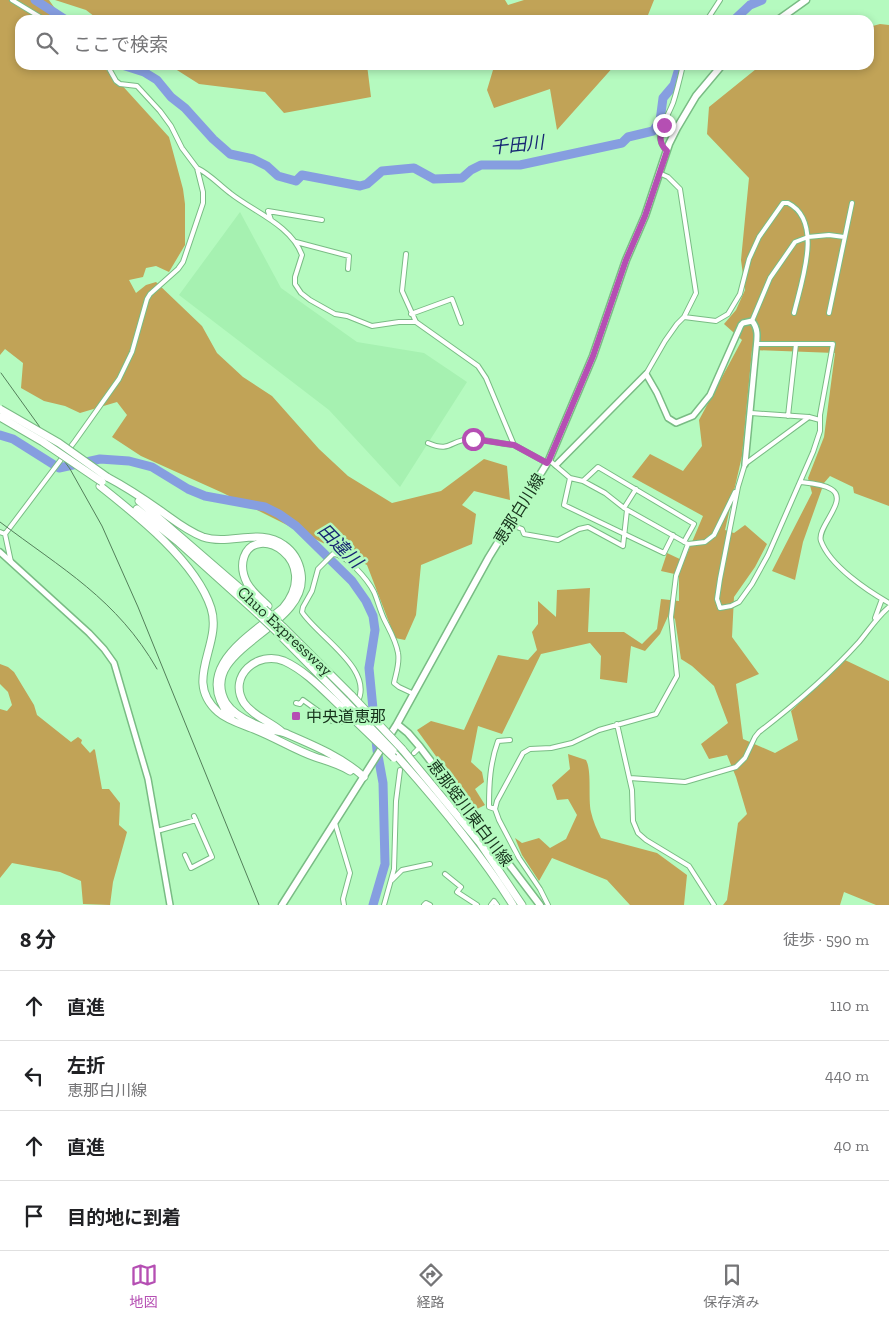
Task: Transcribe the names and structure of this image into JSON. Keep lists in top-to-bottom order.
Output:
{
  "streets": {
    "highway": ["Chuo Expressway"],
    "main road": ["恵那白川線", "恵那蛭川東白川線"]
  },
  "crossings": [
    ["恵那白川線", "恵那蛭川東白川線"]
  ],
  "water": ["千田川", "田違川"],
  "places": {
    "transit": ["中央道恵那"]
  },
  "page": {
    "search": "ここで検索",
    "heading": ["8 分", "徒歩 · 590 m"],
    "list": [
      ["直進", "110 m"],
      ["左折", "恵那白川線", "440 m"],
      ["直進", "40 m"],
      "目的地に到着"
    ],
    "nav": ["地図", "経路", "保存済み"]
  }
}
